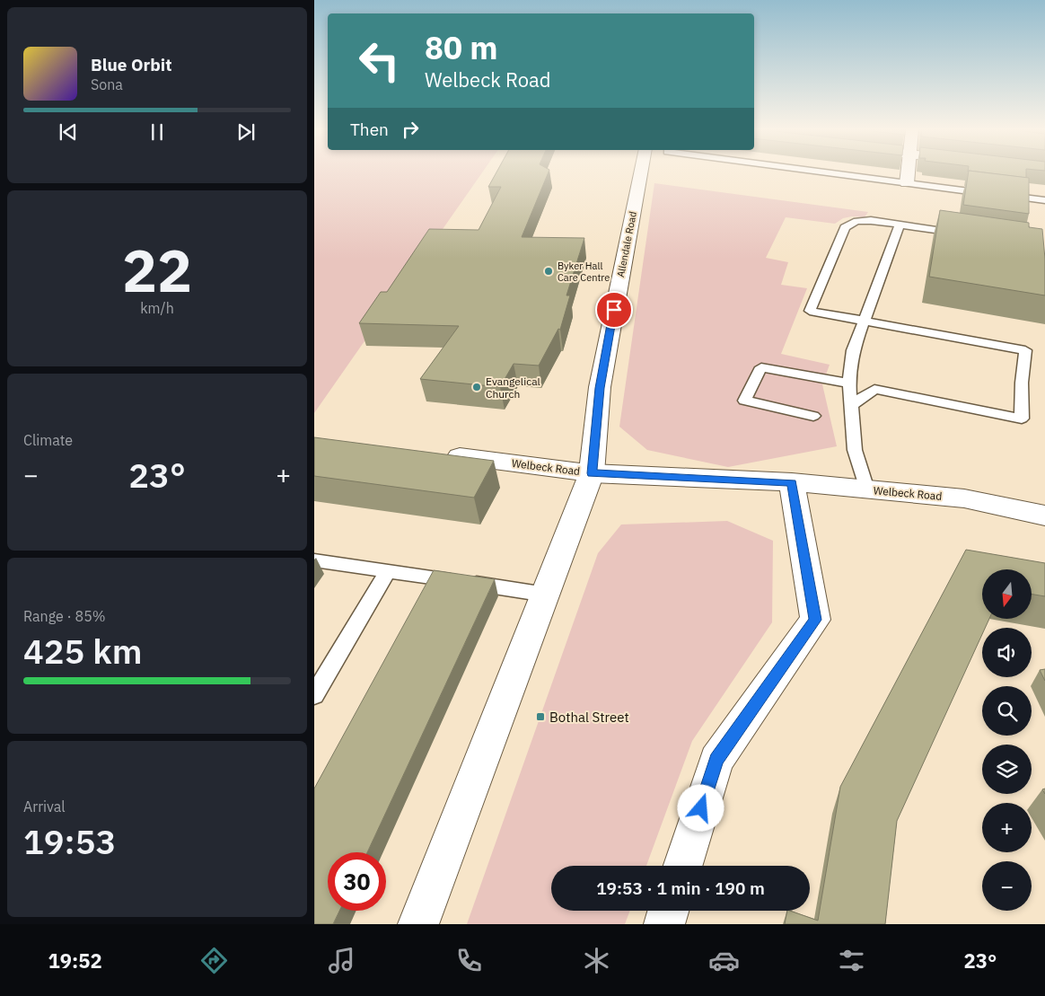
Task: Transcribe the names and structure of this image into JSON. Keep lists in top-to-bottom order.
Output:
{
  "streets": {
    "main road": ["Allendale Road", "Welbeck Road"]
  },
  "crossings": [
    ["Allendale Road", "Welbeck Road"]
  ],
  "places": {
    "other": ["Byker Hall Care Centre", "Evangelical Church"],
    "transit": ["Bothal Street"]
  },
  "north": "bottom",
  "page": {
    "turn": ["80 m", "Welbeck Road"],
    "song": ["Blue Orbit", "Sona"],
    "then": "Then",
    "tile": [
      ["22", "km/h"],
      "Climate",
      ["Range · 85%", "425 km"],
      ["Arrival", "19:53"]
    ],
    "heat": ["−", "23°", "+"],
    "map_buttons": ["+", "−"],
    "limit": "30",
    "trip": "19:53 · 1 min · 190 m",
    "tabs": ["19:52", "23°"]
  }
}
